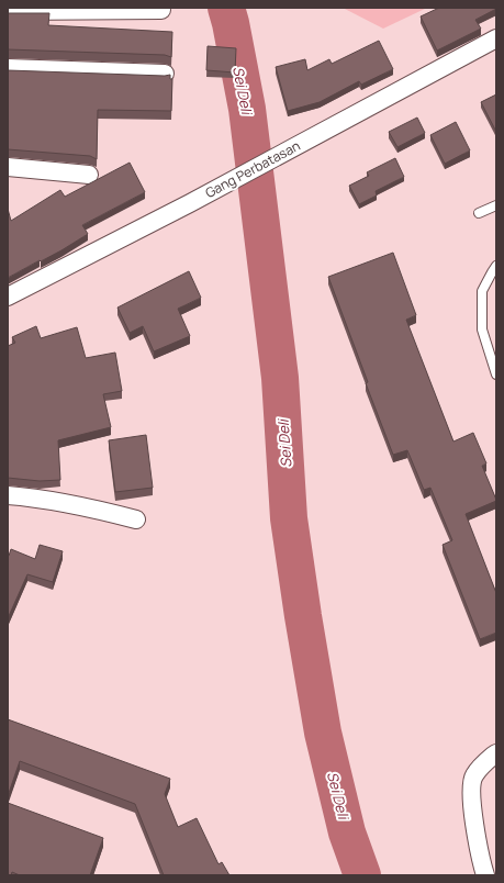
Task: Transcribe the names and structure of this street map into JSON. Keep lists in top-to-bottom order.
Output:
{
  "streets": {
    "street": ["Gang Perbatasan"]
  },
  "water": ["Sei Deli"]
}
